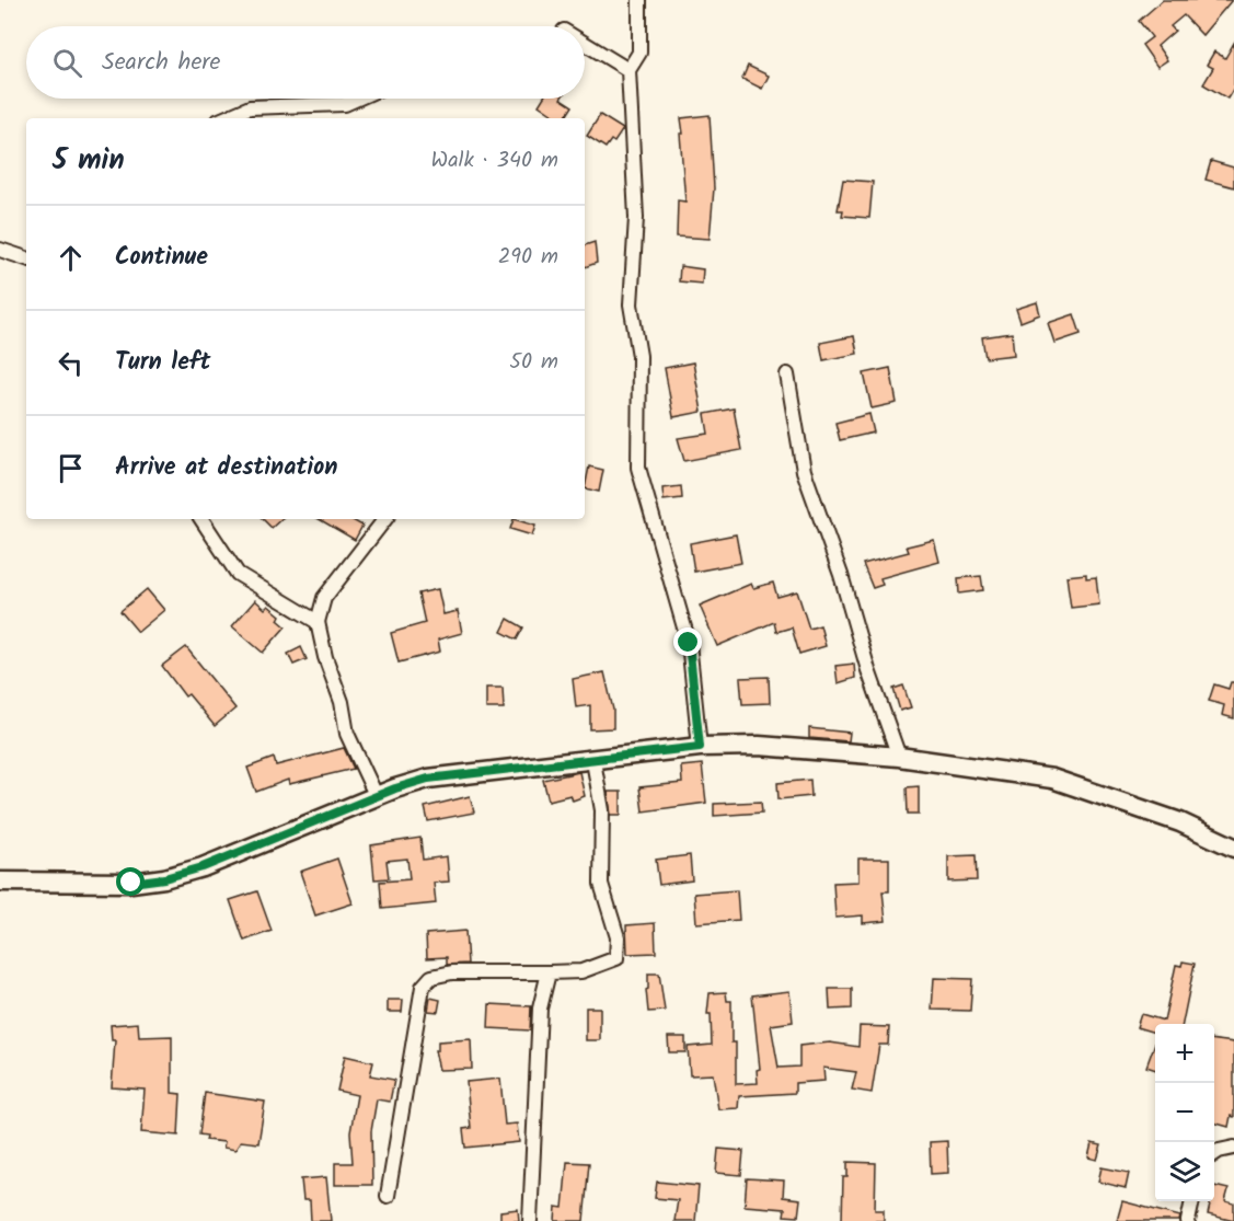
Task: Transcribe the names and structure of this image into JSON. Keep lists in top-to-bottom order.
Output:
{
  "page": {
    "search": "Search here",
    "heading": ["5 min", "Walk · 340 m"],
    "list": [
      ["Continue", "290 m"],
      ["Turn left", "50 m"],
      "Arrive at destination"
    ],
    "map_buttons": ["+", "−"]
  }
}
